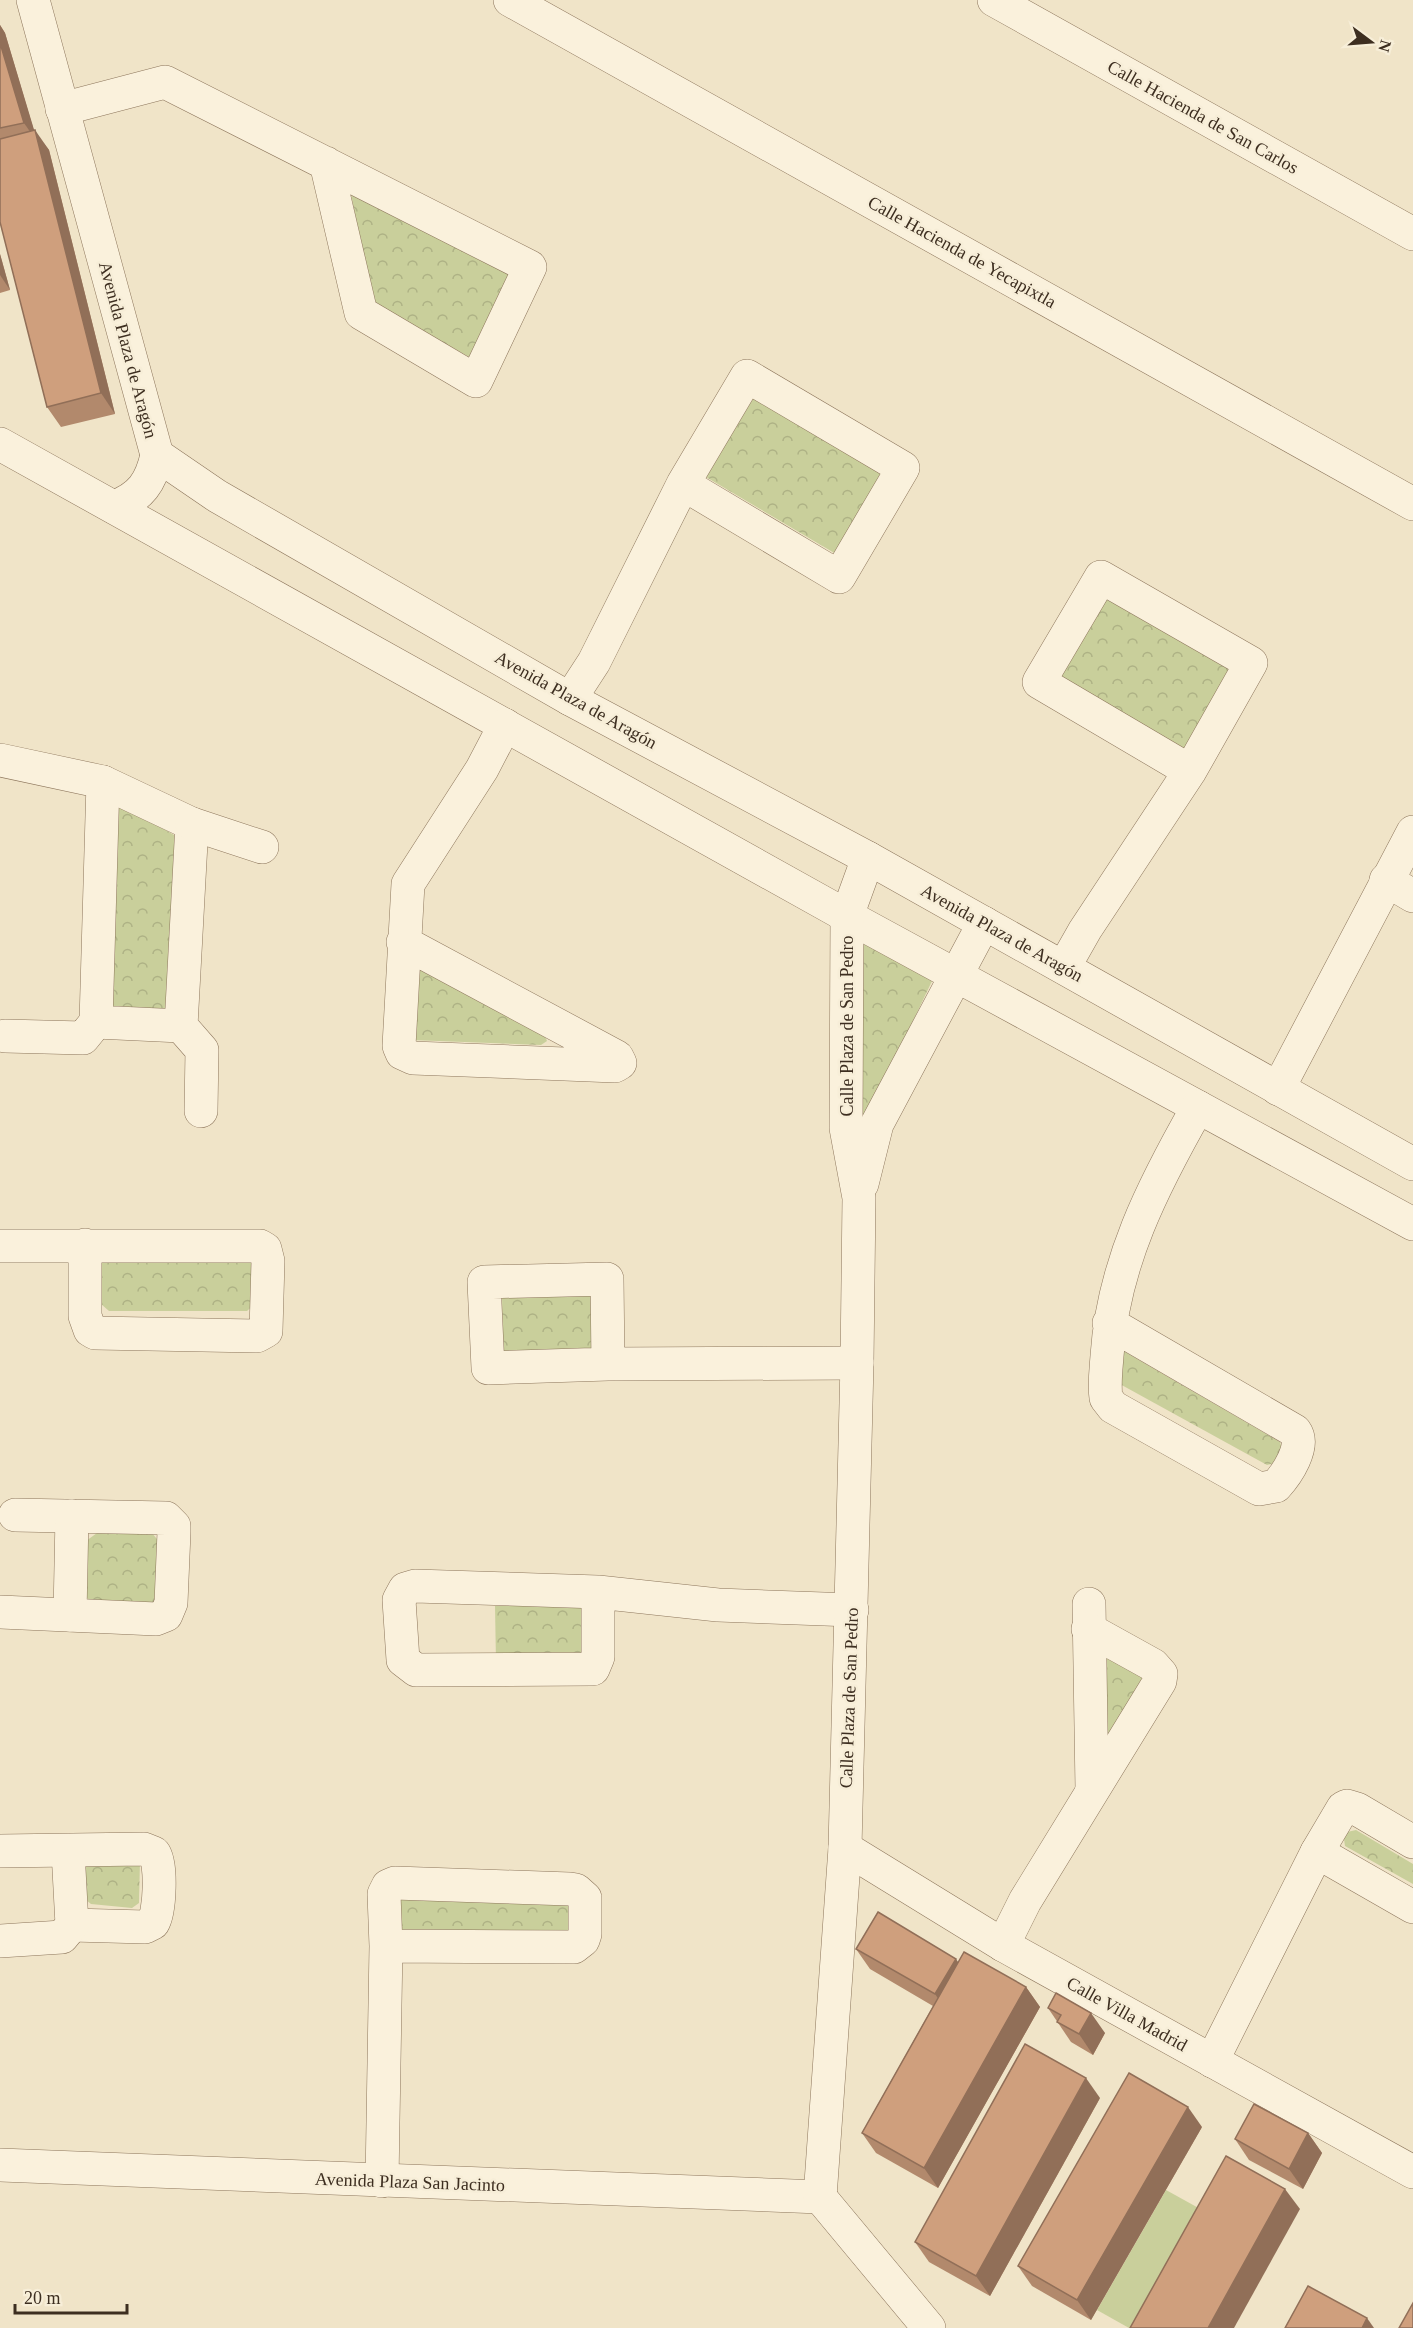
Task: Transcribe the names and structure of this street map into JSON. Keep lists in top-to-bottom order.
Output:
{
  "streets": {
    "street": [
      "Calle Hacienda de San Carlos",
      "Calle Hacienda de Yecapixtla",
      "Avenida Plaza de Aragón",
      "Calle Plaza de San Pedro",
      "Calle Villa Madrid",
      "Avenida Plaza San Jacinto"
    ]
  },
  "crossings": [
    ["Avenida Plaza de Aragón", "Calle Plaza de San Pedro"],
    ["Calle Plaza de San Pedro", "Calle Villa Madrid"],
    ["Calle Plaza de San Pedro", "Avenida Plaza San Jacinto"]
  ],
  "scale_bar": "20 m",
  "north": "right"
}
